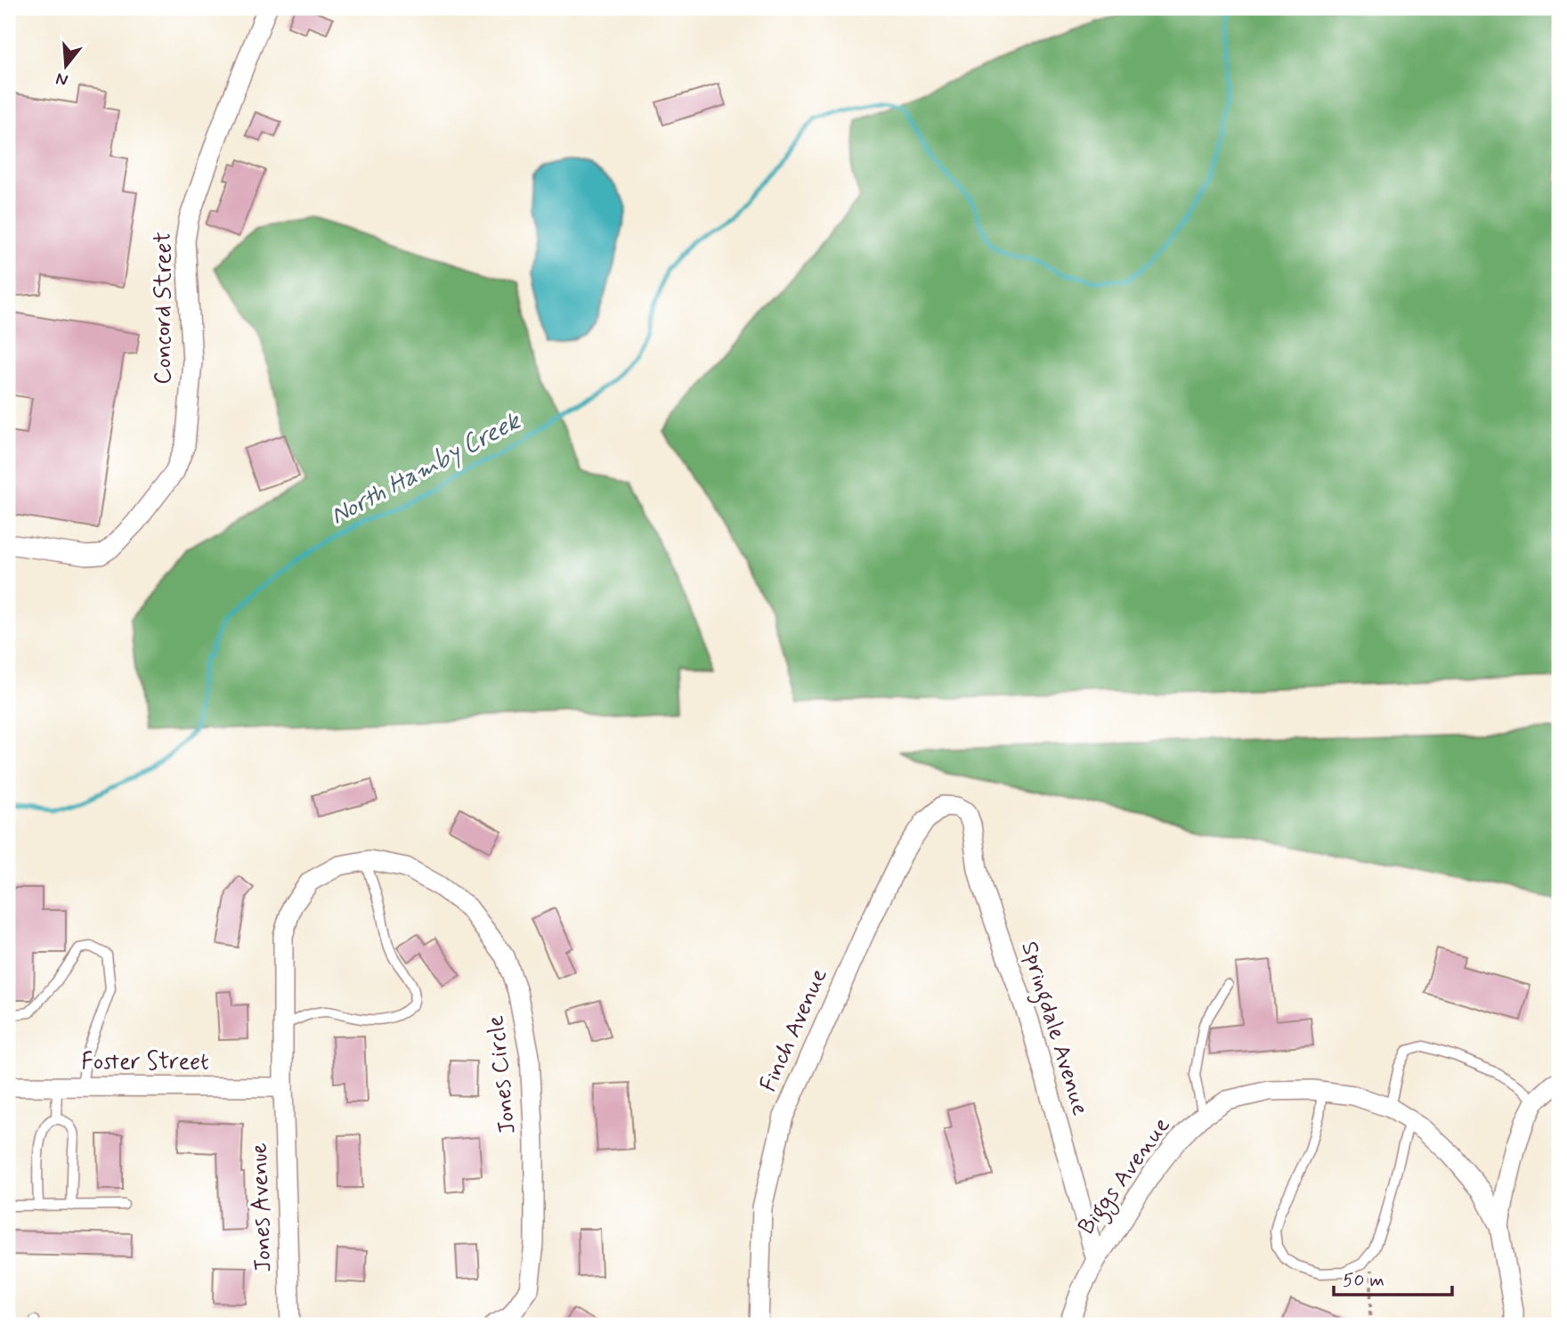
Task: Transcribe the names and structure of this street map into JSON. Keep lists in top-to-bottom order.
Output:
{
  "streets": {
    "street": [
      "Concord Street",
      "Springdale Avenue",
      "Finch Avenue",
      "Foster Street",
      "Jones Circle",
      "Biggs Avenue",
      "Jones Avenue"
    ]
  },
  "crossings": [
    ["Springdale Avenue", "Finch Avenue"],
    ["Springdale Avenue", "Biggs Avenue"],
    ["Foster Street", "Jones Circle"],
    ["Foster Street", "Jones Avenue"],
    ["Jones Circle", "Jones Avenue"]
  ],
  "water": ["North Hamby Creek"],
  "scale_bar": "50 m",
  "north": "bottom"
}
